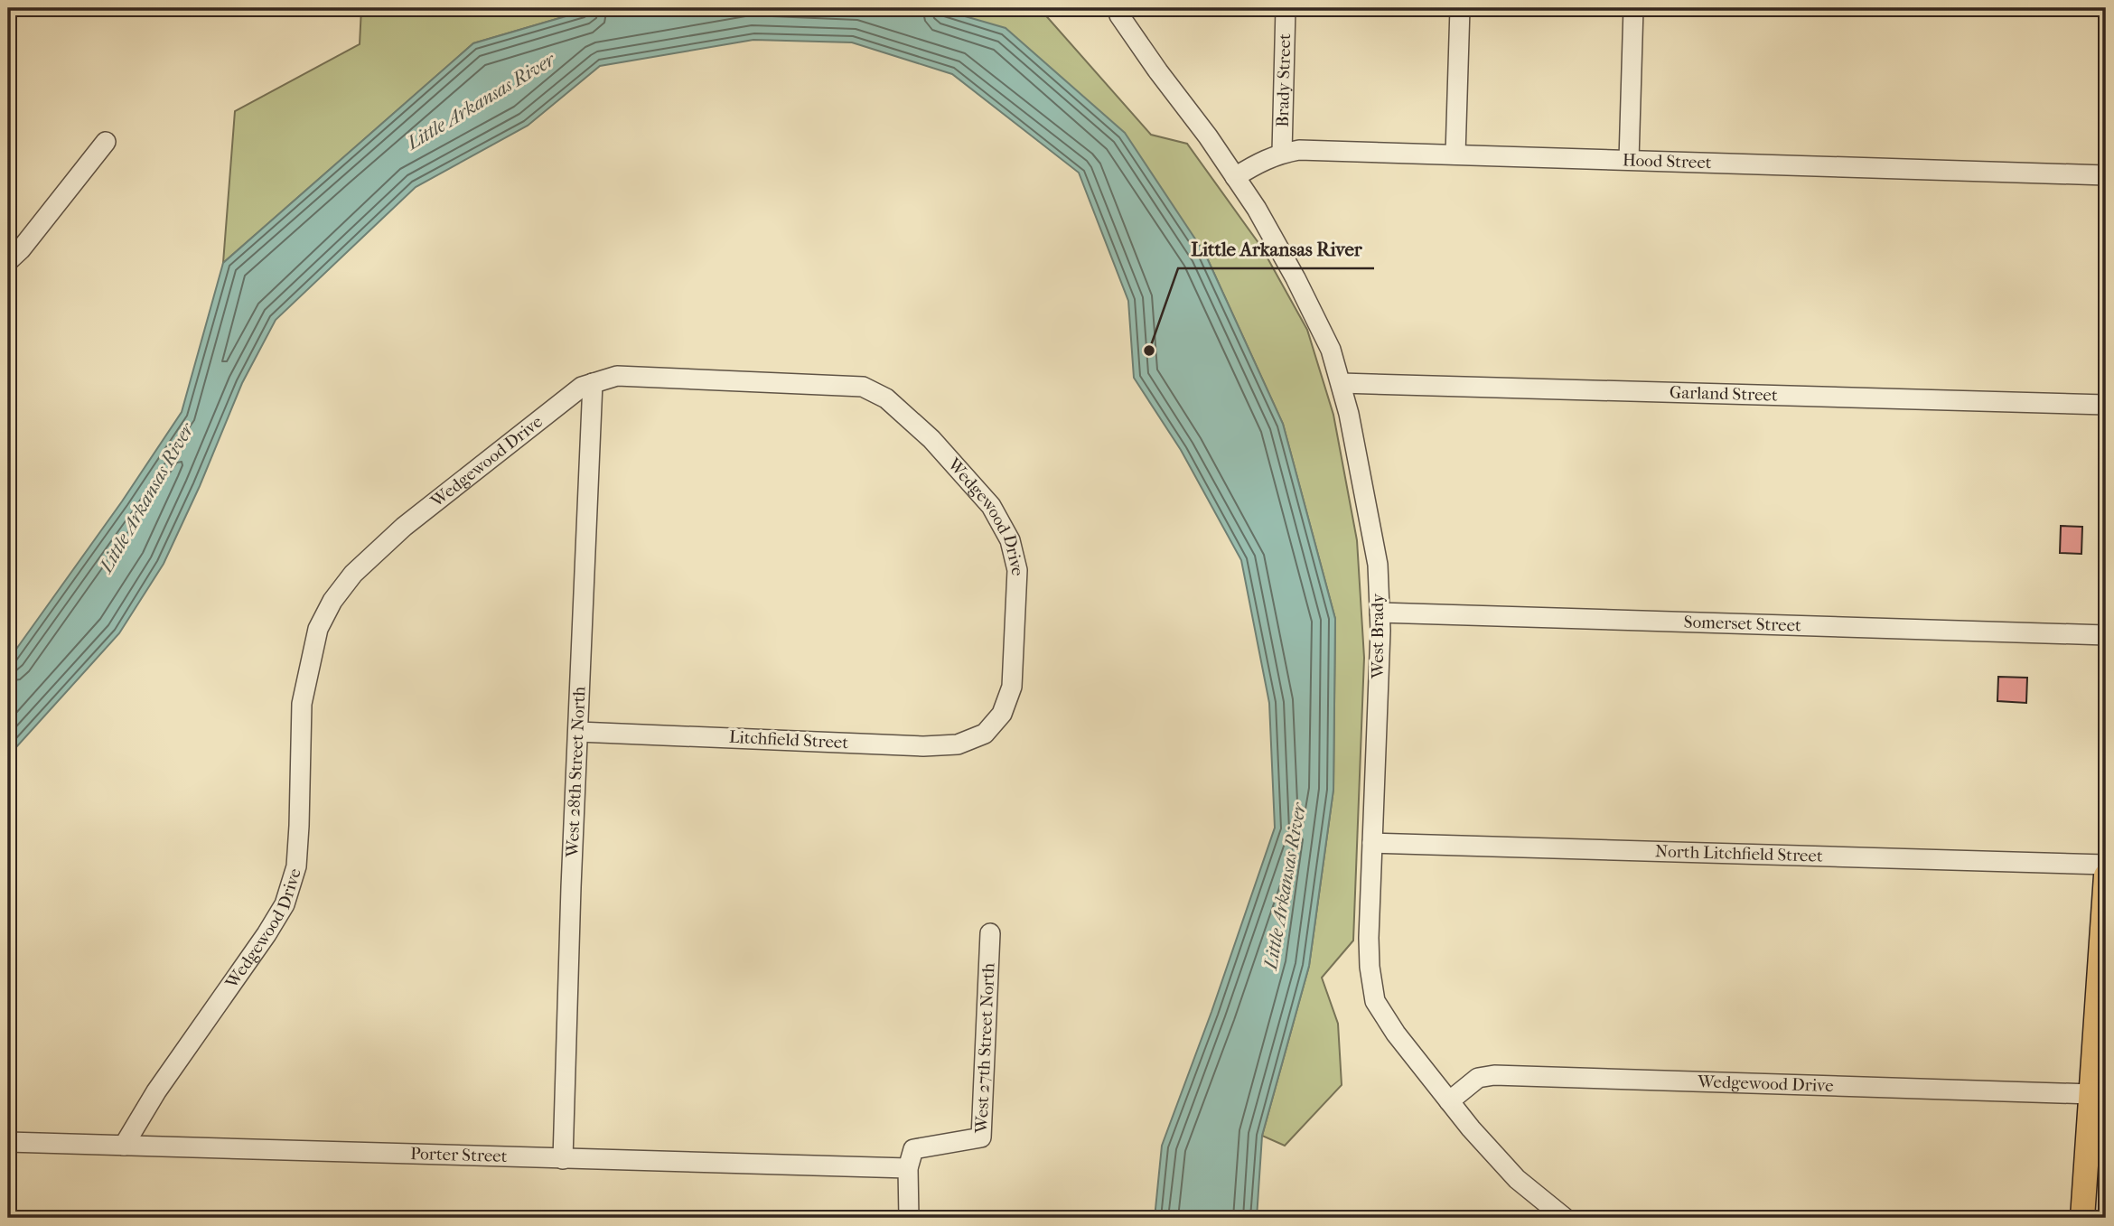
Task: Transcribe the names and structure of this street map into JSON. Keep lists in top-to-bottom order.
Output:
{
  "streets": {
    "street": [
      "Brady Street",
      "Hood Street",
      "Garland Street",
      "Wedgewood Drive",
      "Somerset Street",
      "West Brady",
      "Litchfield Street",
      "West 28th Street North",
      "North Litchfield Street",
      "West 27th Street North",
      "Porter Street"
    ]
  },
  "crossings": [
    ["Brady Street", "Hood Street"],
    ["Hood Street", "West Brady"],
    ["Garland Street", "West Brady"],
    ["Wedgewood Drive", "West Brady"],
    ["Wedgewood Drive", "Litchfield Street"],
    ["Wedgewood Drive", "West 28th Street North"],
    ["Wedgewood Drive", "Porter Street"],
    ["Somerset Street", "West Brady"],
    ["West Brady", "North Litchfield Street"],
    ["Litchfield Street", "West 28th Street North"],
    ["West 28th Street North", "Porter Street"],
    ["West 27th Street North", "Porter Street"]
  ],
  "water": ["Little Arkansas River"],
  "places": ["Little Arkansas River"]
}
